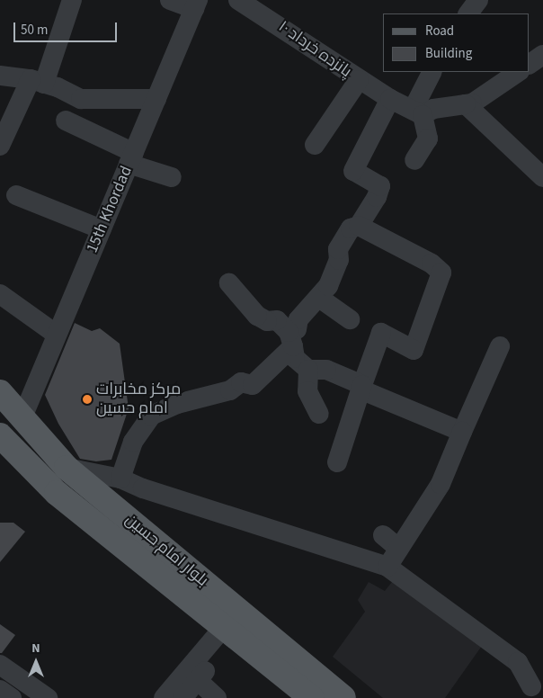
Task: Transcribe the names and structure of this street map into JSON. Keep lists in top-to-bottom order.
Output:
{
  "streets": {
    "main road": ["بلوار امام حسین"],
    "street": ["پانزده خرداد ۱۰", "15th Khordad"]
  },
  "crossings": [
    ["15th Khordad", "بلوار امام حسین"]
  ],
  "places": ["مرکز مخابرات امام حسین"],
  "legend": ["Road", "Building"],
  "scale_bar": "50 m",
  "north": "top"
}
